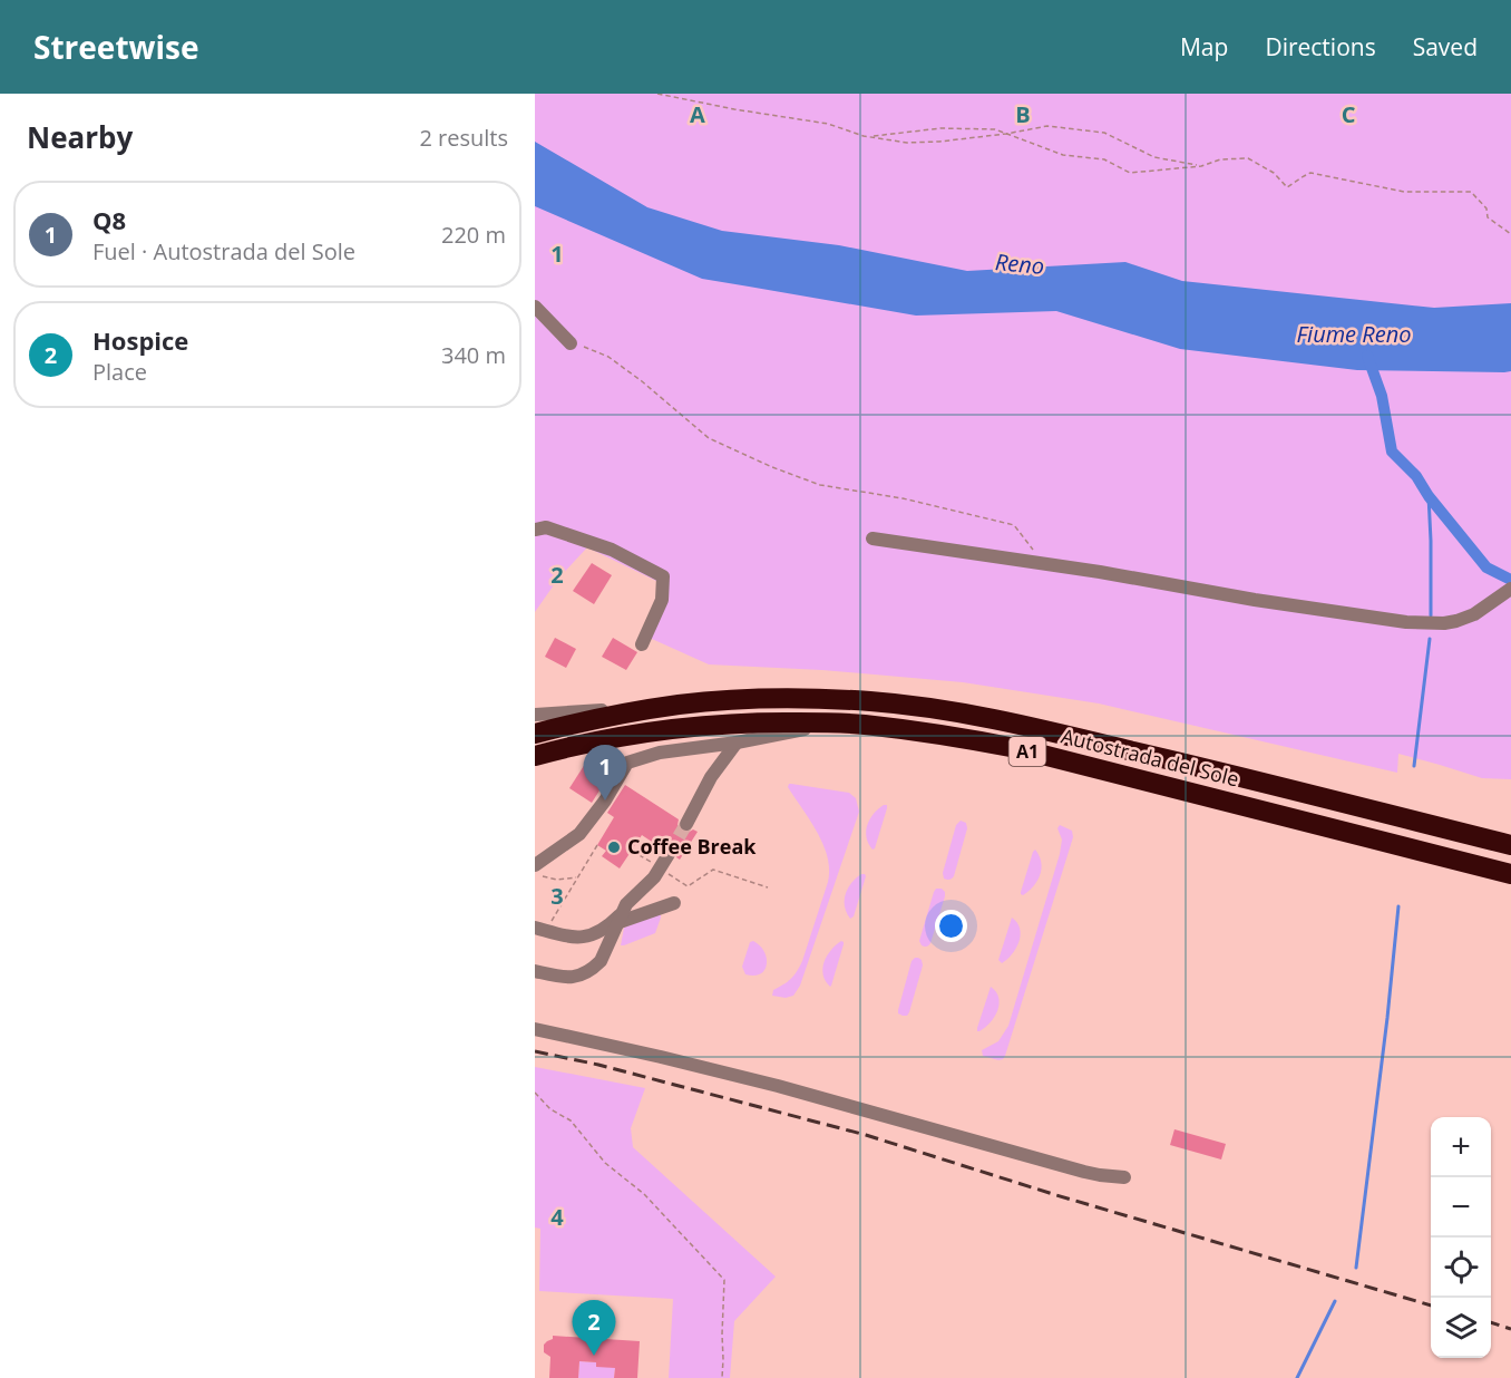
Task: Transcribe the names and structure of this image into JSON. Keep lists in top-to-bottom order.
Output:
{
  "streets": {
    "highway": ["A1", "Autostrada del Sole"]
  },
  "water": ["Reno", "Fiume Reno"],
  "places": ["Coffee Break"],
  "page": {
    "header": "Streetwise",
    "nav": ["Map", "Directions", "Saved"],
    "heading": ["Nearby", "2 results"],
    "list": [
      {
        "mark": "1",
        "name": "Q8",
        "note": "Fuel · Autostrada del Sole",
        "value": "220 m"
      },
      {
        "mark": "2",
        "name": "Hospice",
        "note": "Place",
        "value": "340 m"
      }
    ],
    "pins": ["1", "2"],
    "map_buttons": ["+", "−"]
  },
  "grid": {
    "columns": ["A", "B", "C"],
    "rows": [
      "1",
      "2",
      "3",
      "4"
    ]
  }
}
